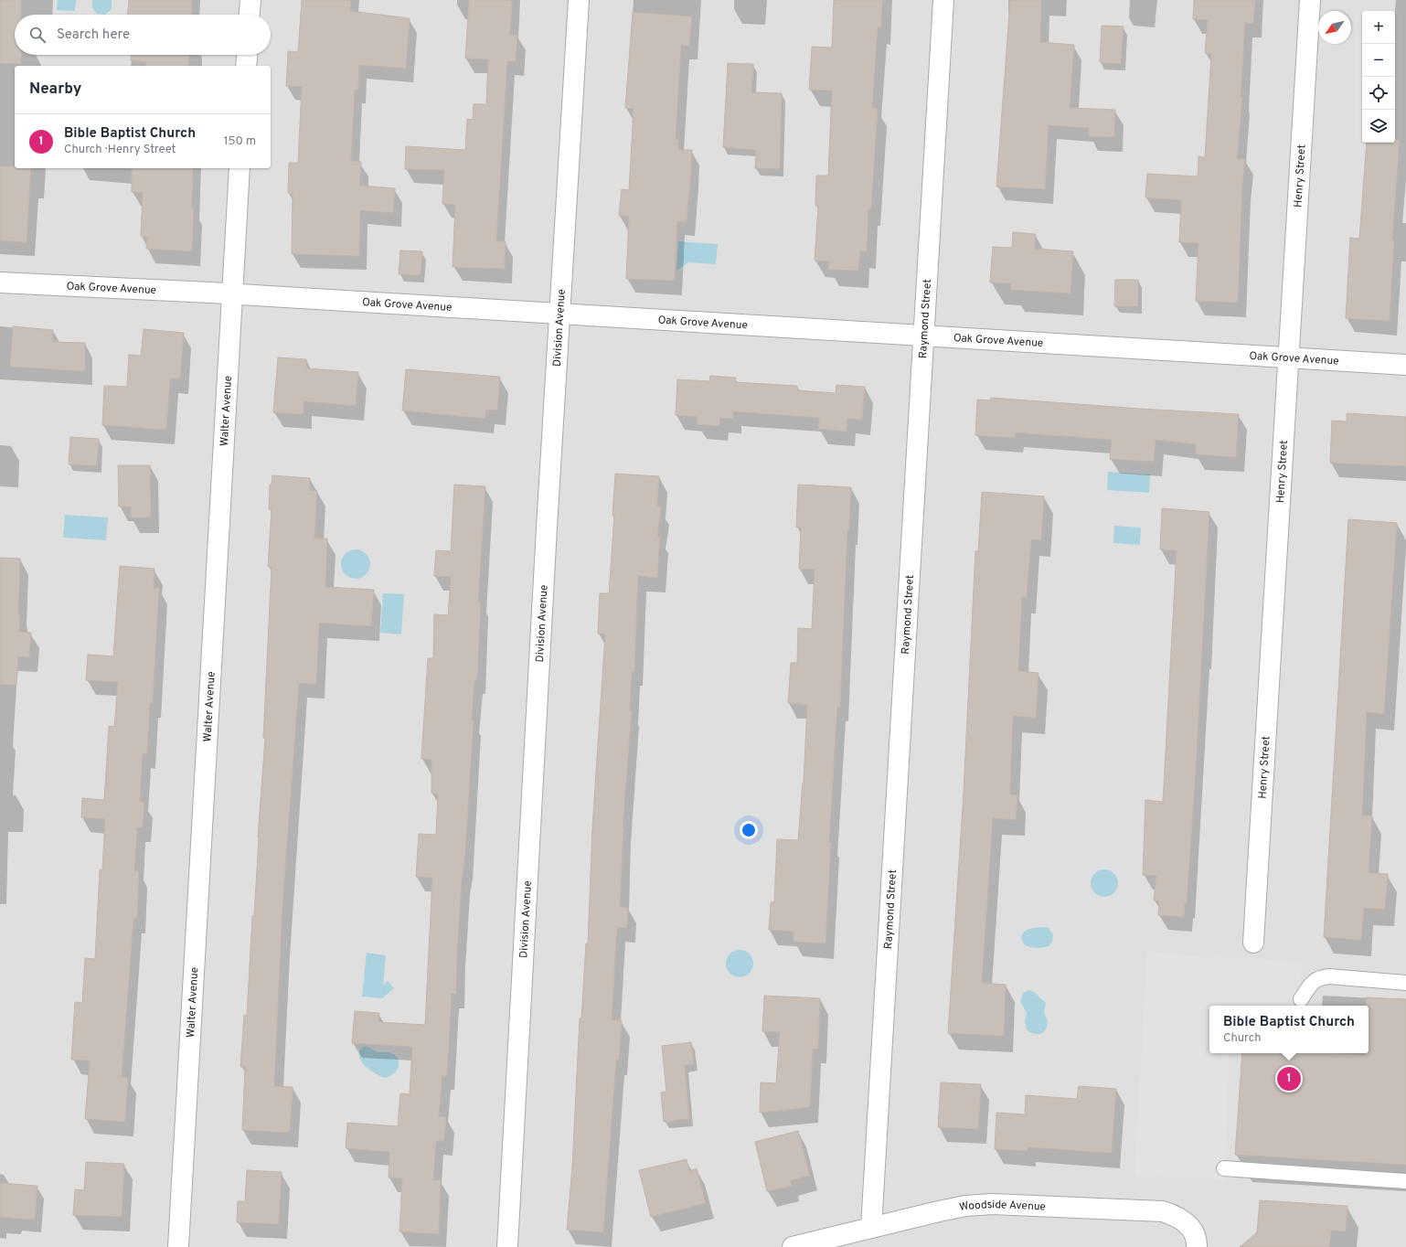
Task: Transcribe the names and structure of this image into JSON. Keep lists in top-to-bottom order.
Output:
{
  "streets": {
    "street": [
      "Henry Street",
      "Oak Grove Avenue",
      "Raymond Street",
      "Division Avenue",
      "Walter Avenue",
      "Woodside Avenue"
    ]
  },
  "crossings": [
    ["Henry Street", "Oak Grove Avenue"],
    ["Oak Grove Avenue", "Raymond Street"],
    ["Oak Grove Avenue", "Division Avenue"],
    ["Oak Grove Avenue", "Walter Avenue"],
    ["Raymond Street", "Woodside Avenue"]
  ],
  "north": "bottom left",
  "page": {
    "map_buttons": ["+", "−"],
    "search": "Search here",
    "heading": "Nearby",
    "list": [
      {
        "mark": "1",
        "name": "Bible Baptist Church",
        "note": "Church · Henry Street",
        "value": "150 m"
      }
    ],
    "popup": ["Bible Baptist Church", "Church"],
    "pins": "1"
  }
}
